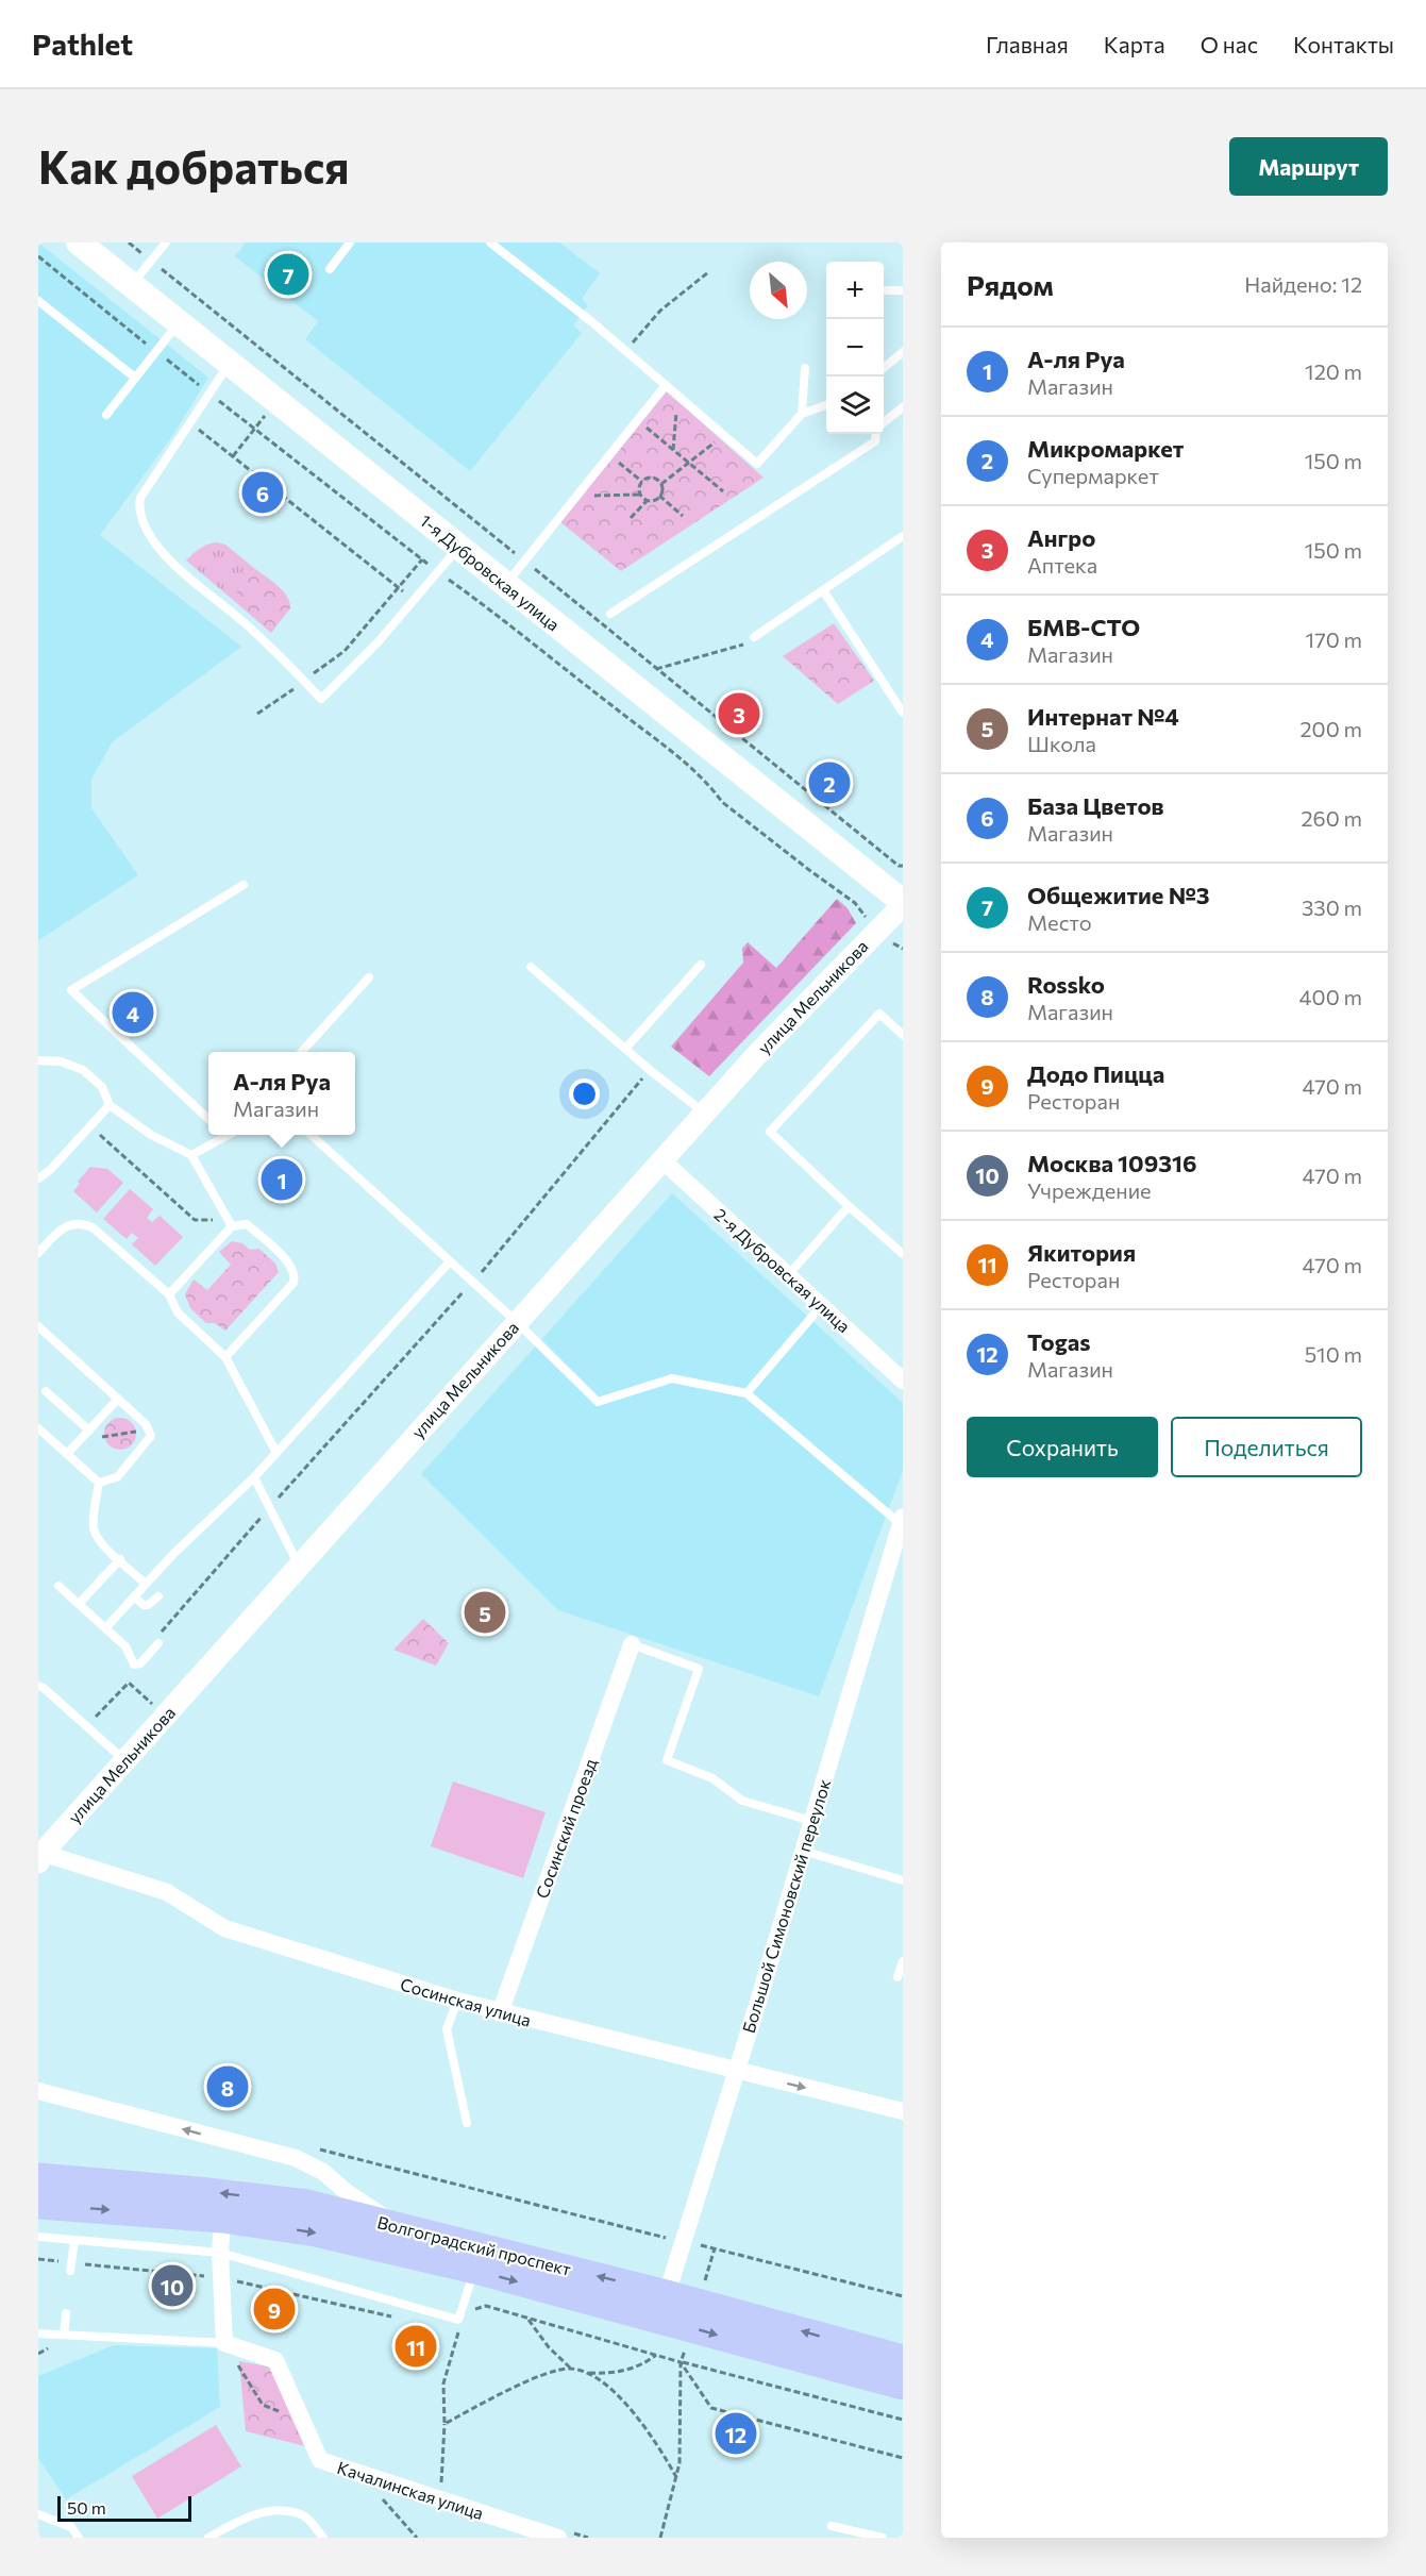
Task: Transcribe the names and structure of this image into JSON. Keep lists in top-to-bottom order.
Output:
{
  "streets": {
    "main road": ["1-я Дубровская улица", "Волгоградский проспект"],
    "street": [
      "улица Мельникова",
      "2-я Дубровская улица",
      "Сосинский проезд",
      "Большой Симоновский переулок",
      "Сосинская улица",
      "Качалинская улица"
    ]
  },
  "crossings": [
    ["1-я Дубровская улица", "улица Мельникова"],
    ["улица Мельникова", "2-я Дубровская улица"],
    ["улица Мельникова", "Сосинская улица"],
    ["Сосинский проезд", "Сосинская улица"],
    ["Большой Симоновский переулок", "Сосинская улица"],
    ["Большой Симоновский переулок", "Волгоградский проспект"]
  ],
  "scale_bar": "50 m",
  "north": "bottom right",
  "page": {
    "header": "Pathlet",
    "nav": [
      "Главная",
      "Карта",
      "О нас",
      "Контакты"
    ],
    "buttons": [
      "Маршрут",
      ["Сохранить", "Поделиться"]
    ],
    "title": "Как добраться",
    "heading": ["Рядом", "Найдено: 12"],
    "pins": [
      "7",
      "6",
      "3",
      "2",
      "4",
      "1",
      "5",
      "8",
      "10",
      "9",
      "11",
      "12"
    ],
    "map_buttons": ["+", "−"],
    "list": [
      {
        "mark": "1",
        "name": "А-ля Руа",
        "note": "Магазин",
        "value": "120 m"
      },
      {
        "mark": "2",
        "name": "Микромаркет",
        "note": "Супермаркет",
        "value": "150 m"
      },
      {
        "mark": "3",
        "name": "Ангро",
        "note": "Аптека",
        "value": "150 m"
      },
      {
        "mark": "4",
        "name": "БМВ-СТО",
        "note": "Магазин",
        "value": "170 m"
      },
      {
        "mark": "5",
        "name": "Интернат №4",
        "note": "Школа",
        "value": "200 m"
      },
      {
        "mark": "6",
        "name": "База Цветов",
        "note": "Магазин",
        "value": "260 m"
      },
      {
        "mark": "7",
        "name": "Общежитие №3",
        "note": "Место",
        "value": "330 m"
      },
      {
        "mark": "8",
        "name": "Rossko",
        "note": "Магазин",
        "value": "400 m"
      },
      {
        "mark": "9",
        "name": "Додо Пицца",
        "note": "Ресторан",
        "value": "470 m"
      },
      {
        "mark": "10",
        "name": "Москва 109316",
        "note": "Учреждение",
        "value": "470 m"
      },
      {
        "mark": "11",
        "name": "Якитория",
        "note": "Ресторан",
        "value": "470 m"
      },
      {
        "mark": "12",
        "name": "Togas",
        "note": "Магазин",
        "value": "510 m"
      }
    ],
    "popup": ["А-ля Руа", "Магазин"],
    "scale": "50 m"
  }
}
